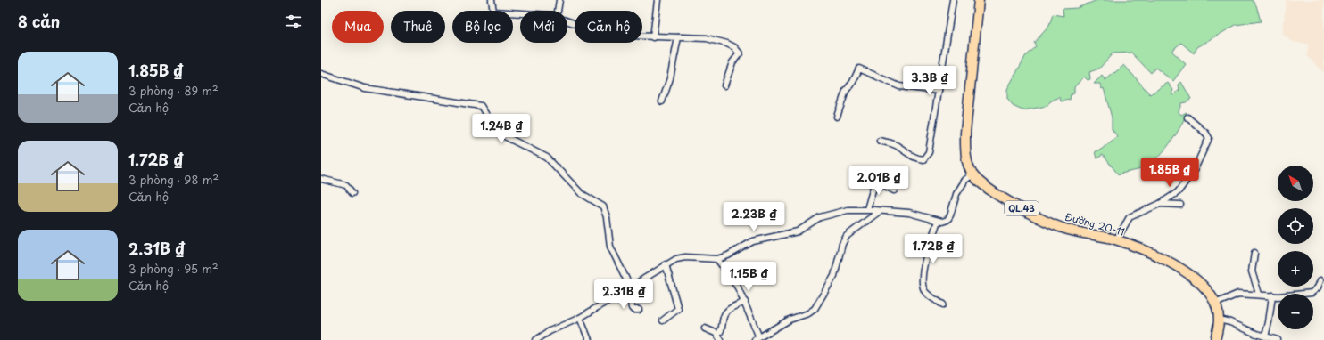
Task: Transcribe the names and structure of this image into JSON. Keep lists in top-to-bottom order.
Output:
{
  "streets": {
    "highway": ["QL.43", "Đường 20-11"]
  },
  "crossings": [
    ["QL.43", "Đường 20-11"]
  ],
  "north": "top left",
  "page": {
    "heading": "8 căn",
    "chip": [
      "Mua",
      "Thuê",
      "Bộ lọc",
      "Mới",
      "Căn hộ"
    ],
    "list": [
      {
        "name": "1.85B ₫",
        "note": "3 phòng · 89 m² · Căn hộ"
      },
      {
        "name": "1.72B ₫",
        "note": "3 phòng · 98 m² · Căn hộ"
      },
      {
        "name": "2.31B ₫",
        "note": "3 phòng · 95 m² · Căn hộ"
      }
    ],
    "price": [
      "3.3B ₫",
      "1.24B ₫",
      "1.85B ₫",
      "2.01B ₫",
      "2.23B ₫",
      "1.72B ₫",
      "1.15B ₫",
      "2.31B ₫"
    ],
    "map_buttons": ["+", "−"]
  }
}
